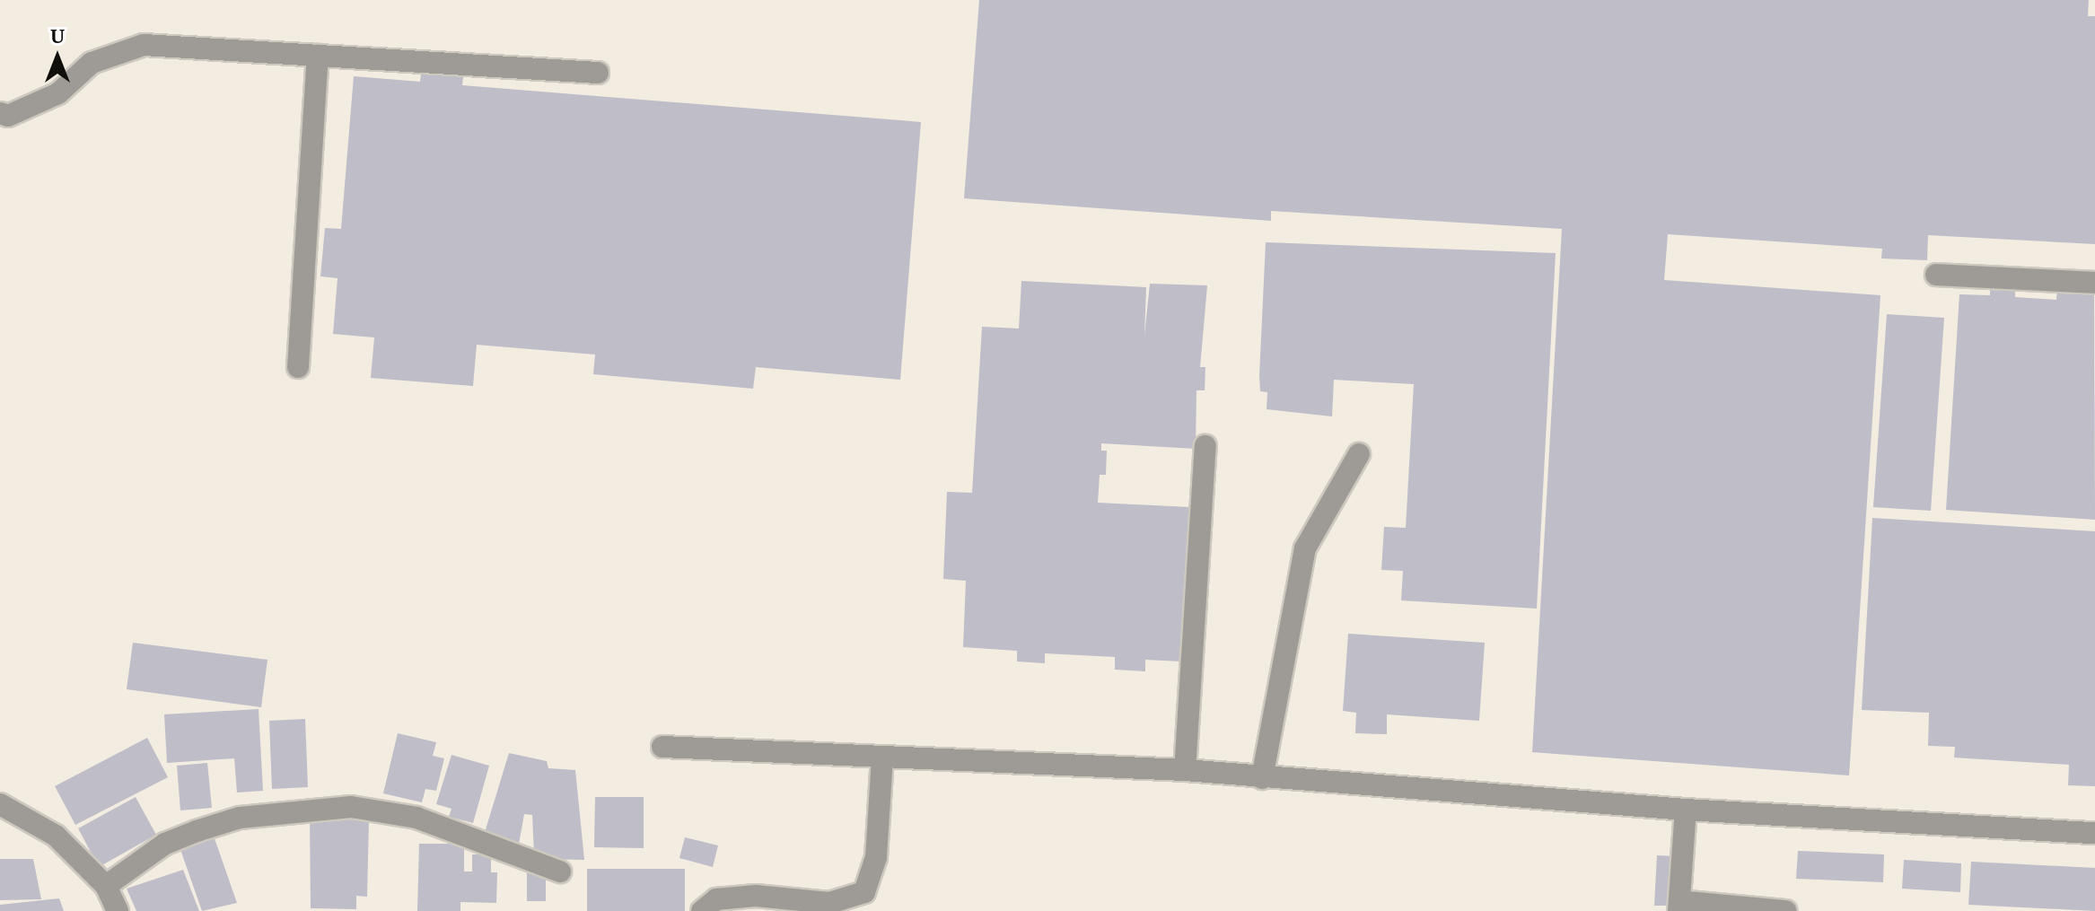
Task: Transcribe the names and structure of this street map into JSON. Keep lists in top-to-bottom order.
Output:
{
  "north": "top"
}
